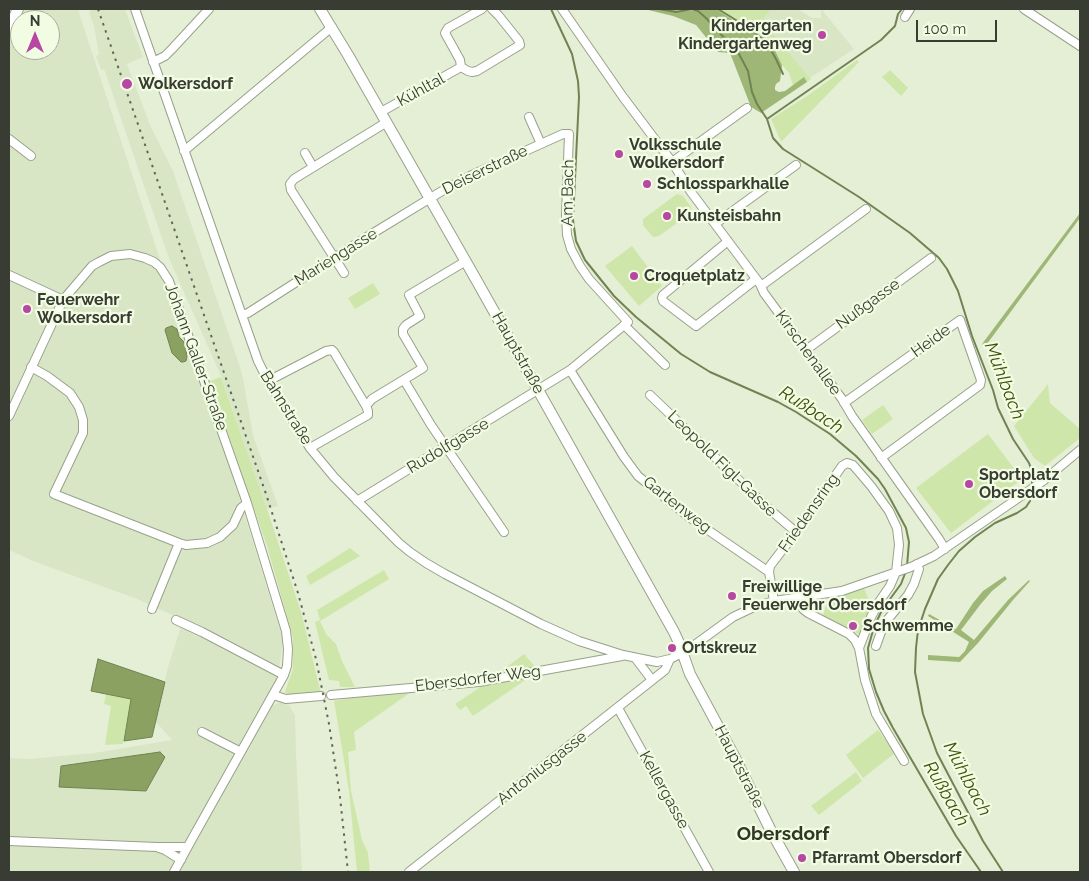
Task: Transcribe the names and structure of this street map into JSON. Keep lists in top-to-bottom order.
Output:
{
  "streets": {
    "main road": ["Hauptstraße"],
    "street": [
      "Kühltal",
      "Deiserstraße",
      "Am Bach",
      "Mariengasse",
      "Nußgasse",
      "Heide",
      "Kirschenallee",
      "Johann Galler-Straße",
      "Bahnstraße",
      "Rudolfgasse",
      "Leopold Figl-Gasse",
      "Gartenweg",
      "Friedensring",
      "Ebersdorfer Weg",
      "Antoniusgasse",
      "Kellergasse"
    ]
  },
  "crossings": [
    ["Kühltal", "Hauptstraße"],
    ["Deiserstraße", "Am Bach"],
    ["Deiserstraße", "Mariengasse"],
    ["Deiserstraße", "Hauptstraße"],
    ["Am Bach", "Rudolfgasse"],
    ["Mariengasse", "Hauptstraße"],
    ["Mariengasse", "Bahnstraße"],
    ["Nußgasse", "Kirschenallee"],
    ["Heide", "Kirschenallee"],
    ["Hauptstraße", "Rudolfgasse"],
    ["Bahnstraße", "Rudolfgasse"],
    ["Bahnstraße", "Ebersdorfer Weg"],
    ["Bahnstraße", "Antoniusgasse"],
    ["Rudolfgasse", "Gartenweg"],
    ["Leopold Figl-Gasse", "Friedensring"],
    ["Gartenweg", "Friedensring"],
    ["Antoniusgasse", "Kellergasse"]
  ],
  "districts": ["Obersdorf"],
  "water": ["Mühlbach", "Rußbach"],
  "places": [
    "Kindergarten Kindergartenweg",
    "Wolkersdorf",
    "Volksschule Wolkersdorf",
    "Schlossparkhalle",
    "Kunsteisbahn",
    "Croquetplatz",
    "Feuerwehr Wolkersdorf",
    "Sportplatz Obersdorf",
    "Freiwillige Feuerwehr Obersdorf",
    "Schwemme",
    "Ortskreuz",
    "Pfarramt Obersdorf"
  ],
  "scale_bar": "100 m",
  "north": "top"
}
